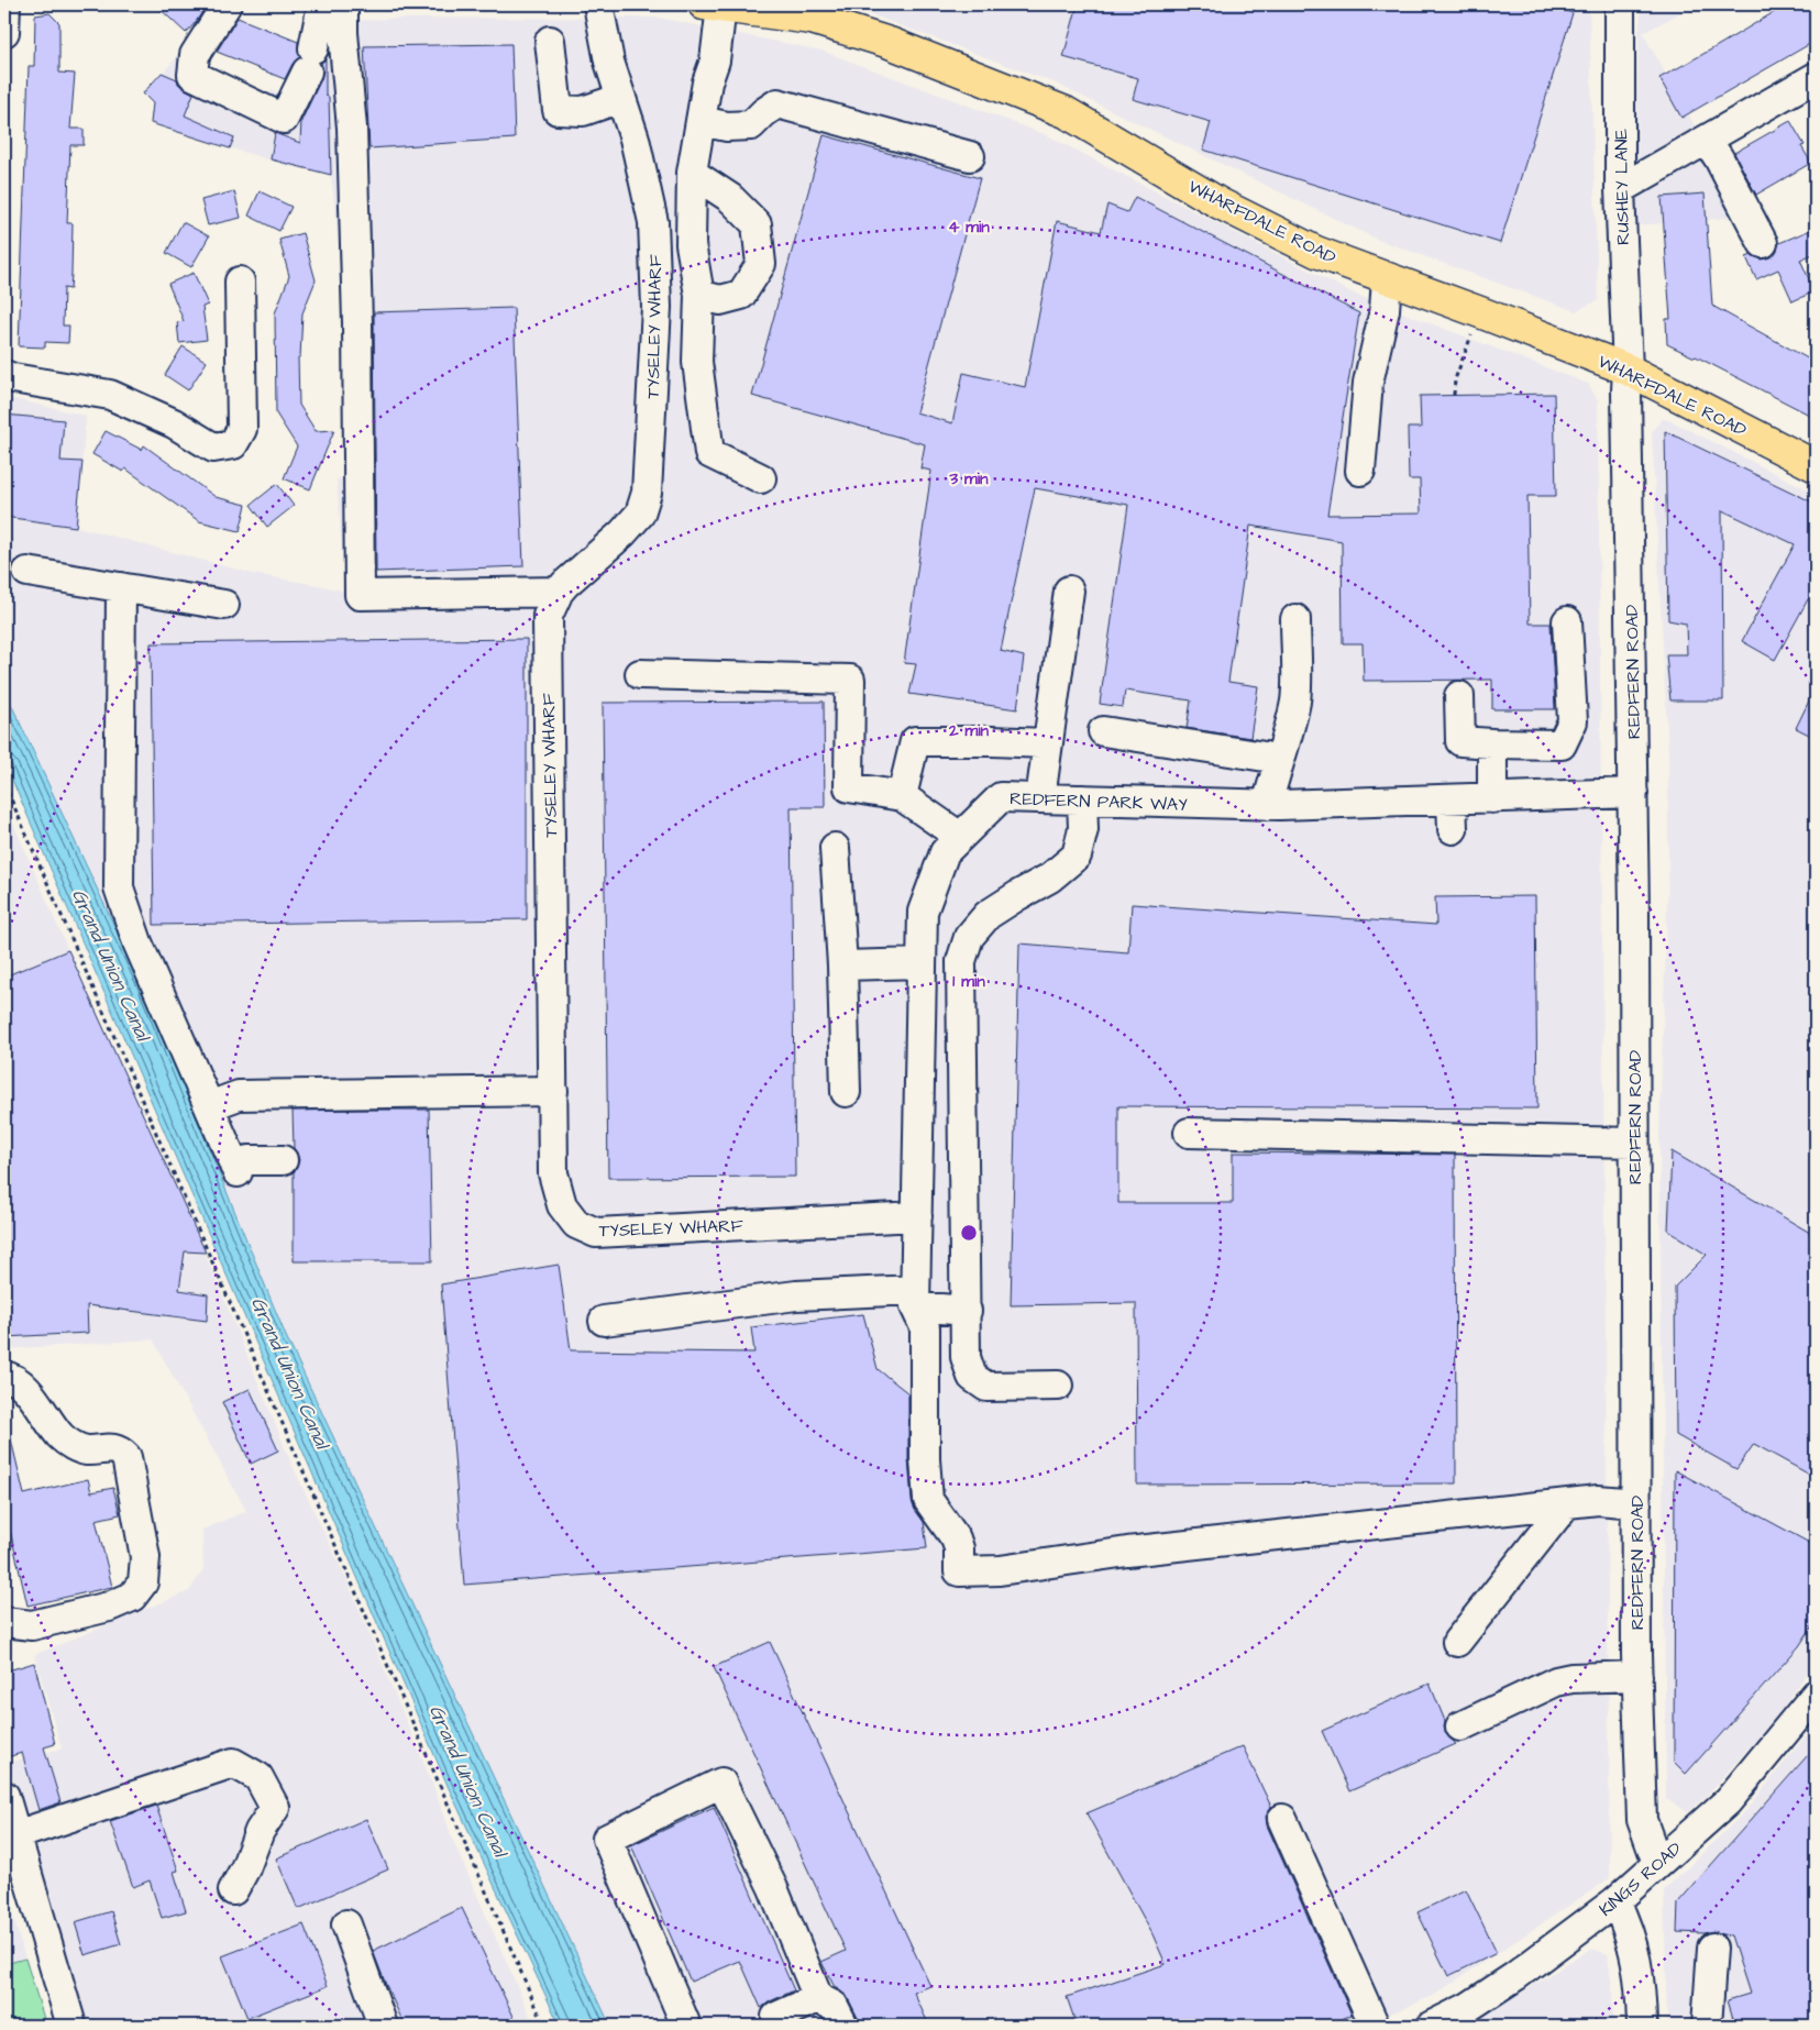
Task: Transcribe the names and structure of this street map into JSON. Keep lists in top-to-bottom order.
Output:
{
  "streets": {
    "main road": ["WHARFDALE ROAD"],
    "street": [
      "RUSHEY LANE",
      "TYSELEY WHARF",
      "REDFERN ROAD",
      "REDFERN PARK WAY",
      "KINGS ROAD"
    ]
  },
  "crossings": [
    ["RUSHEY LANE", "WHARFDALE ROAD"],
    ["RUSHEY LANE", "REDFERN ROAD"],
    ["WHARFDALE ROAD", "REDFERN ROAD"],
    ["TYSELEY WHARF", "REDFERN PARK WAY"],
    ["REDFERN ROAD", "REDFERN PARK WAY"],
    ["REDFERN ROAD", "KINGS ROAD"]
  ],
  "water": ["Grand Union Canal"],
  "rings": [
    "4 min",
    "3 min",
    "2 min",
    "1 min"
  ]
}
